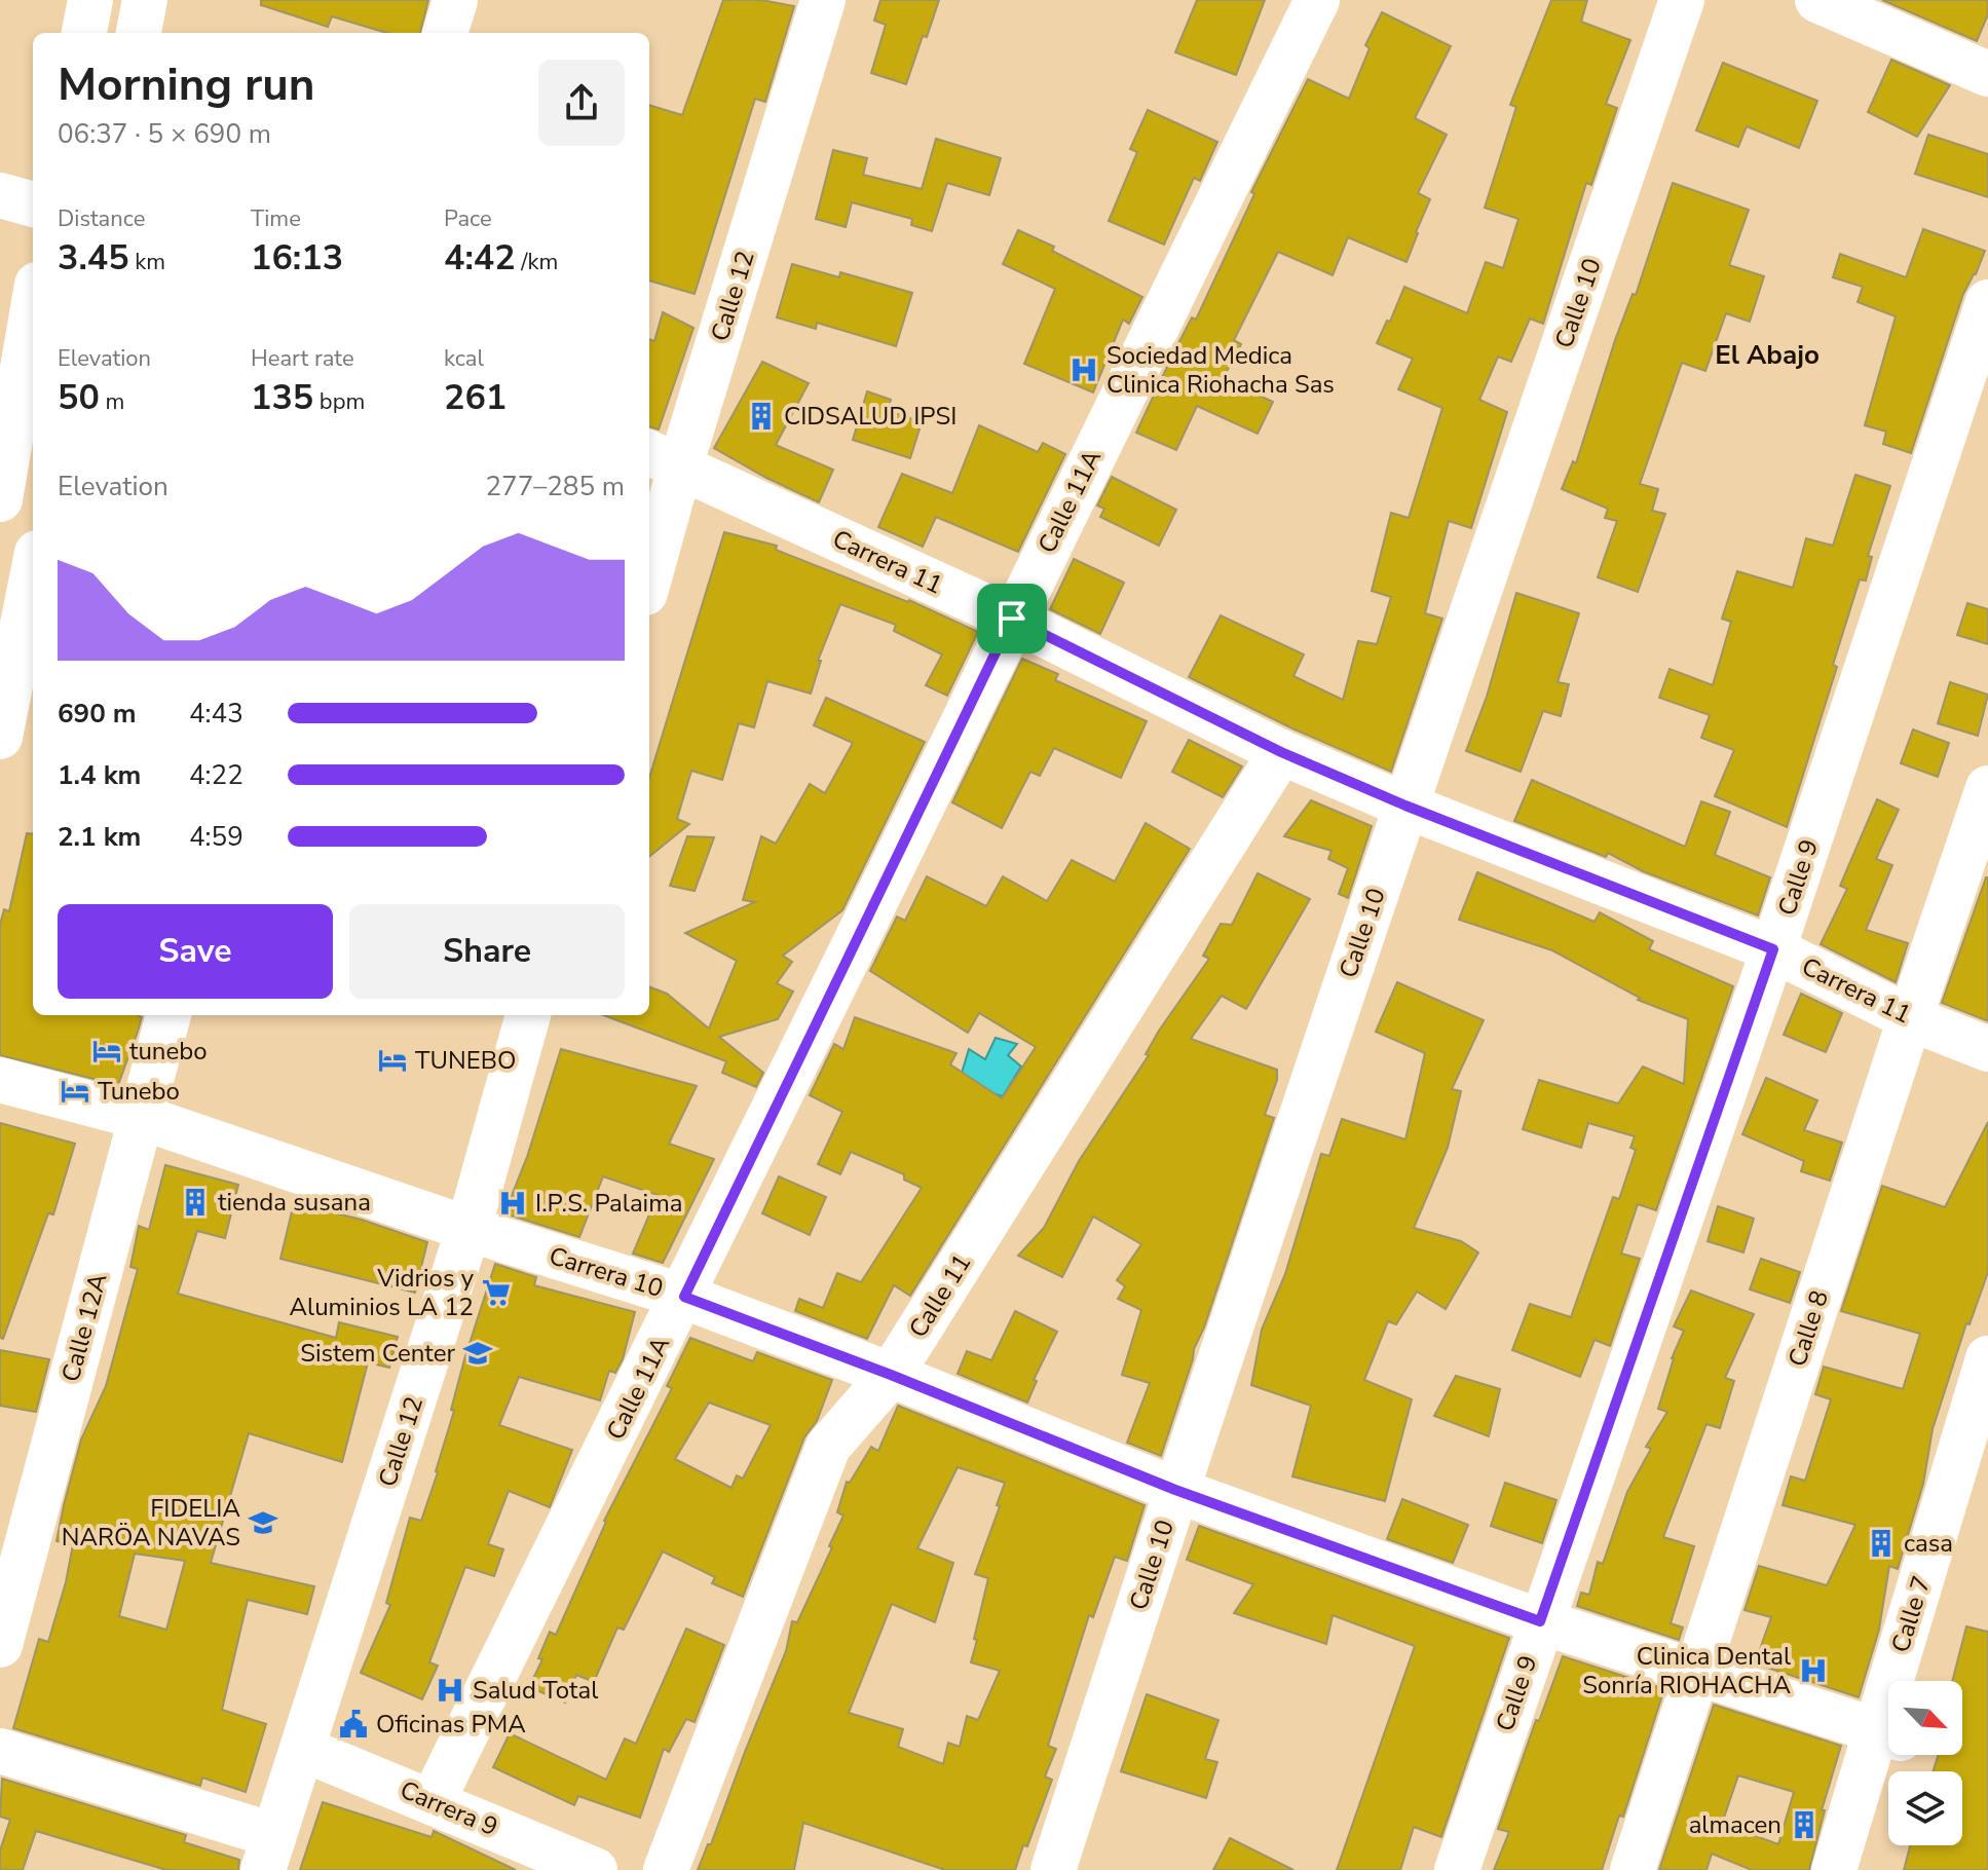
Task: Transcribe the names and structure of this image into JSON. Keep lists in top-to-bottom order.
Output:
{
  "streets": {
    "street": [
      "Calle 12",
      "Calle 10",
      "Calle 11A",
      "Carrera 11",
      "Calle 9",
      "Carrera 10",
      "Calle 11",
      "Calle 12A",
      "Calle 8",
      "Calle 7",
      "Carrera 9"
    ]
  },
  "crossings": [
    ["Calle 12", "Carrera 11"],
    ["Calle 12", "Carrera 10"],
    ["Calle 12", "Carrera 9"],
    ["Calle 10", "Carrera 11"],
    ["Calle 10", "Carrera 10"],
    ["Calle 11A", "Carrera 11"],
    ["Calle 11A", "Carrera 10"],
    ["Calle 11A", "Carrera 9"],
    ["Carrera 11", "Calle 9"],
    ["Carrera 11", "Calle 11"],
    ["Carrera 11", "Calle 8"],
    ["Calle 9", "Carrera 10"],
    ["Carrera 10", "Calle 11"],
    ["Carrera 10", "Calle 12A"],
    ["Carrera 10", "Calle 8"]
  ],
  "districts": ["El Abajo"],
  "places": {
    "hospital": [
      "Sociedad Medica Clinica Riohacha Sas",
      "I.P.S. Palaima",
      "Clinica Dental Sonría RIOHACHA",
      "Salud Total"
    ],
    "building": [
      "CIDSALUD IPSI",
      "tienda susana",
      "casa",
      "almacen"
    ],
    "hotel": ["tunebo", "TUNEBO", "Tunebo"],
    "supermarket": ["Vidrios y Aluminios LA 12"],
    "school or university": ["Sistem Center", "FIDELIA NARÖA NAVAS"],
    "public building": ["Oficinas PMA"]
  },
  "north": "bottom right",
  "page": {
    "heading": ["Morning run", "06:37 · 5 × 690 m"],
    "stats": [
      ["Distance", "3.45 km"],
      ["Time", "16:13"],
      ["Pace", "4:42 /km"],
      ["Elevation", "50 m"],
      ["Heart rate", "135 bpm"],
      ["kcal", "261"]
    ],
    "chart": ["Elevation", "277–285 m"],
    "list": [
      {
        "name": "690 m",
        "note": "4:43"
      },
      {
        "name": "1.4 km",
        "note": "4:22"
      },
      {
        "name": "2.1 km",
        "note": "4:59"
      }
    ],
    "buttons": ["Save", "Share"]
  }
}
